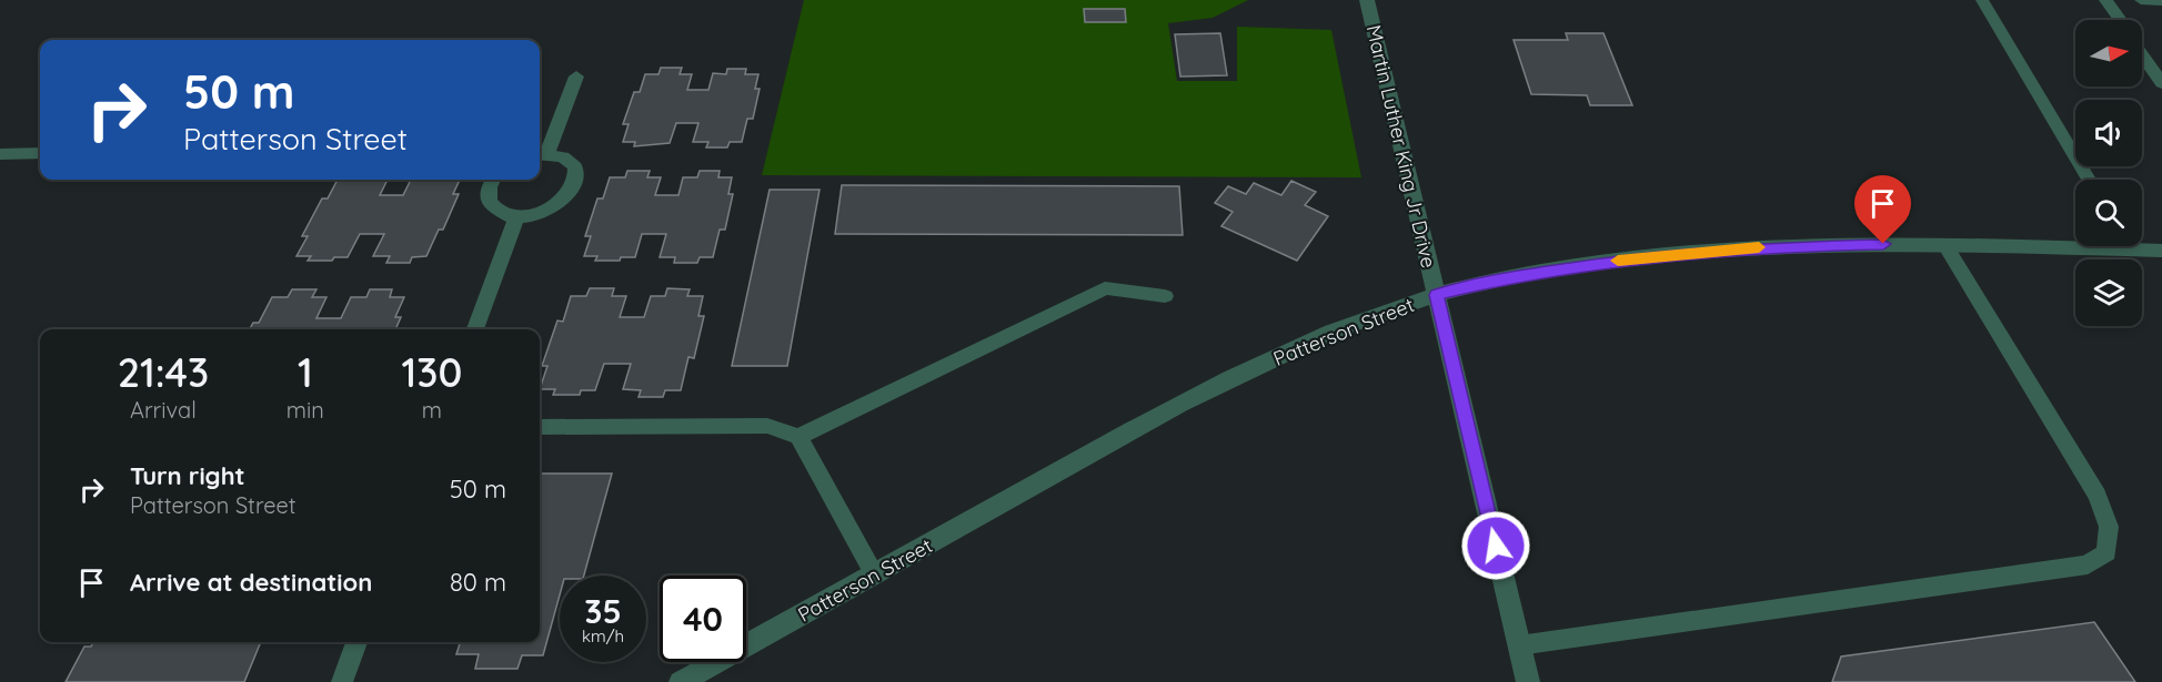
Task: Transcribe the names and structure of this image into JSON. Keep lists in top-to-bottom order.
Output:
{
  "streets": {
    "street": ["Martin Luther King Jr Drive", "Patterson Street"]
  },
  "crossings": [
    ["Martin Luther King Jr Drive", "Patterson Street"]
  ],
  "north": "right",
  "page": {
    "turn": ["50 m", "Patterson Street"],
    "eta": [
      "21:43",
      "Arrival",
      "1",
      "min",
      "130",
      "m"
    ],
    "list": [
      {
        "name": "Turn right",
        "note": "Patterson Street",
        "value": "50 m"
      },
      {
        "name": "Arrive at destination",
        "value": "80 m"
      }
    ],
    "speed": "35 km/h",
    "limit": "40"
  }
}
